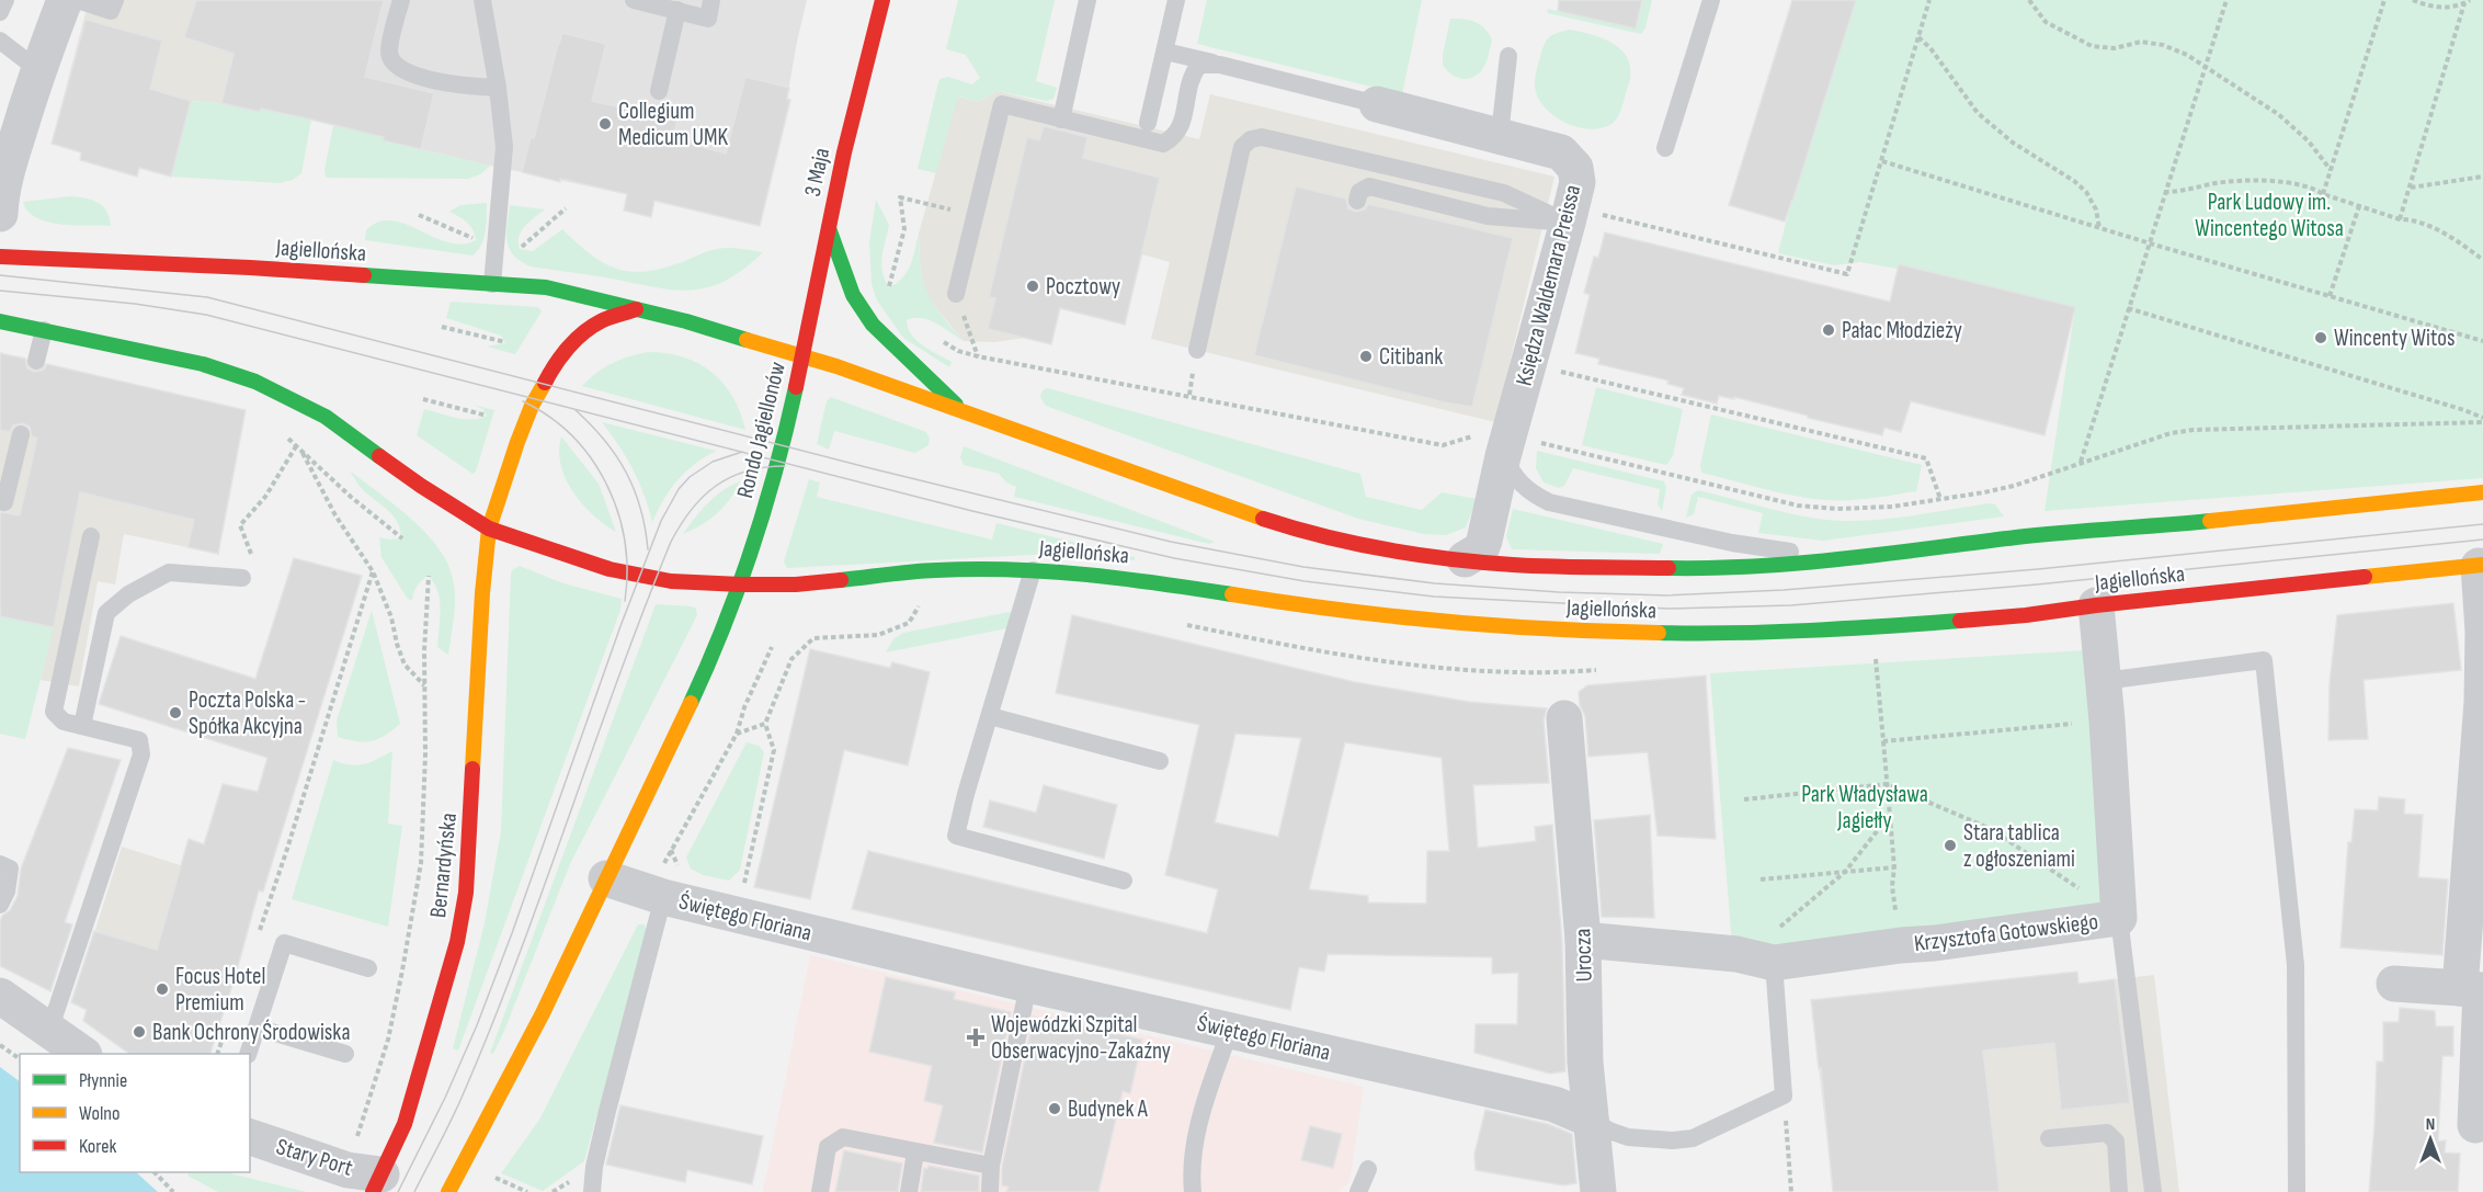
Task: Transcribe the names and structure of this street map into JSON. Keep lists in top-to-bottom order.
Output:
{
  "streets": {
    "main road": [
      "3 Maja",
      "Jagiellońska",
      "Rondo Jagiellonów",
      "Bernardyńska"
    ],
    "street": [
      "Księdza Waldemara Preissa",
      "Świętego Floriana",
      "Krzysztofa Gotowskiego",
      "Urocza",
      "Stary Port"
    ]
  },
  "crossings": [
    ["3 Maja", "Jagiellońska"],
    ["3 Maja", "Rondo Jagiellonów"],
    ["Jagiellońska", "Księdza Waldemara Preissa"],
    ["Jagiellońska", "Rondo Jagiellonów"],
    ["Jagiellońska", "Krzysztofa Gotowskiego"],
    ["Bernardyńska", "Stary Port"],
    ["Świętego Floriana", "Krzysztofa Gotowskiego"],
    ["Świętego Floriana", "Urocza"],
    ["Krzysztofa Gotowskiego", "Urocza"]
  ],
  "parks": ["Park Ludowy im. Wincentego Witosa", "Park Władysława Jagiełły"],
  "places": {
    "other": [
      "Collegium Medicum UMK",
      "Pocztowy",
      "Pałac Młodzieży",
      "Wincenty Witos",
      "Citibank",
      "Poczta Polska - Spółka Akcyjna",
      "Stara tablica z ogłoszeniami",
      "Focus Hotel Premium",
      "Bank Ochrony Środowiska",
      "Budynek A"
    ],
    "health": ["Wojewódzki Szpital Obserwacyjno-Zakaźny"]
  },
  "legend": ["Płynnie", "Wolno", "Korek"],
  "north": "top"
}
